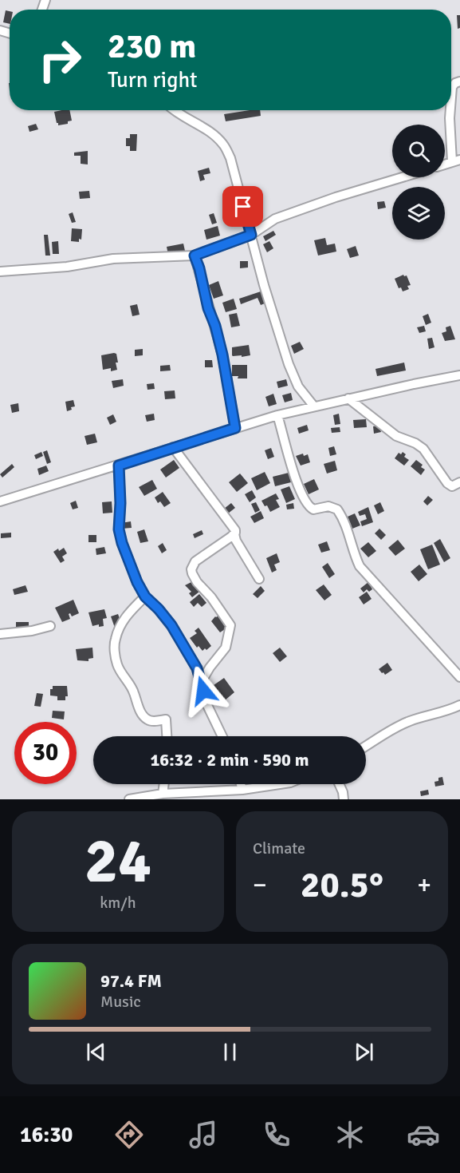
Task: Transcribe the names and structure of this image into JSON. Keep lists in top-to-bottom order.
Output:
{
  "page": {
    "turn": ["230 m", "Turn right"],
    "limit": "30",
    "trip": "16:32 · 2 min · 590 m",
    "tile": [
      ["24", "km/h"],
      "Climate"
    ],
    "heat": ["−", "20.5°", "+"],
    "song": ["97.4 FM", "Music"],
    "tabs": "16:30"
  }
}
